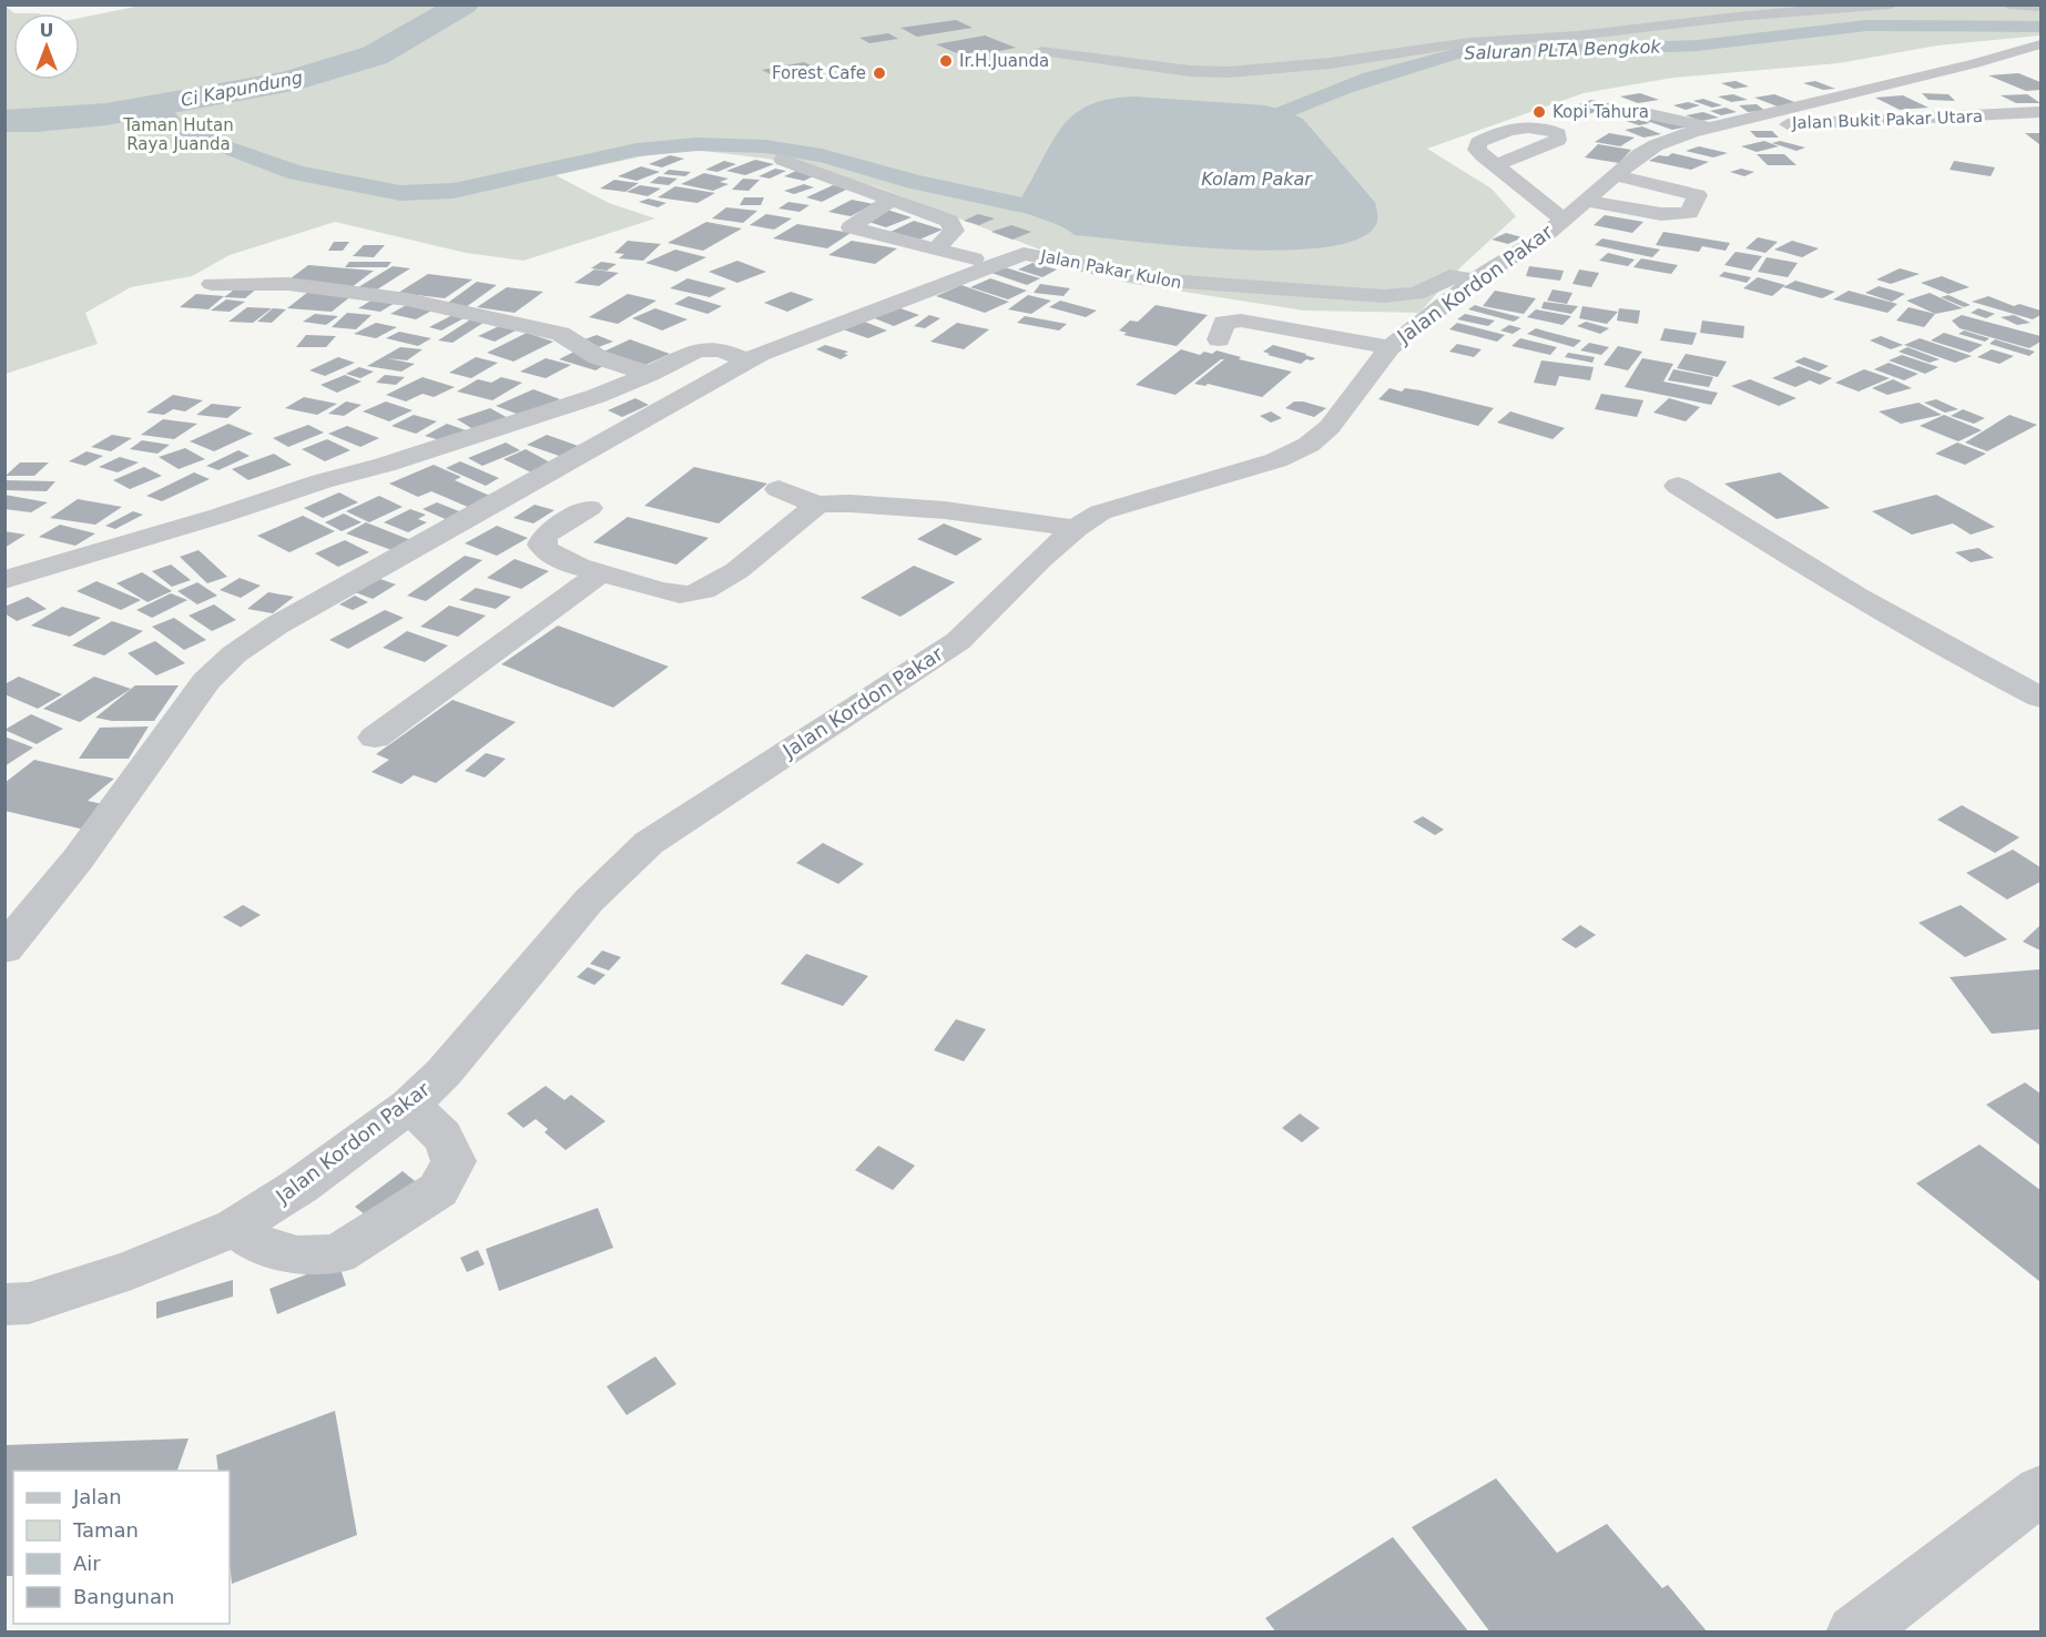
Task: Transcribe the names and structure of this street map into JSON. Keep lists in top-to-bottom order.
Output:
{
  "streets": {
    "street": ["Jalan Bukit Pakar Utara", "Jalan Pakar Kulon", "Jalan Kordon Pakar"]
  },
  "crossings": [
    ["Jalan Bukit Pakar Utara", "Jalan Kordon Pakar"],
    ["Jalan Pakar Kulon", "Jalan Kordon Pakar"]
  ],
  "water": ["Saluran PLTA Bengkok", "Ci Kapundung", "Kolam Pakar"],
  "parks": ["Taman Hutan Raya Juanda"],
  "places": ["Ir.H.Juanda", "Forest Cafe", "Kopi Tahura"],
  "legend": [
    "Jalan",
    "Taman",
    "Air",
    "Bangunan"
  ],
  "north": "top"
}
